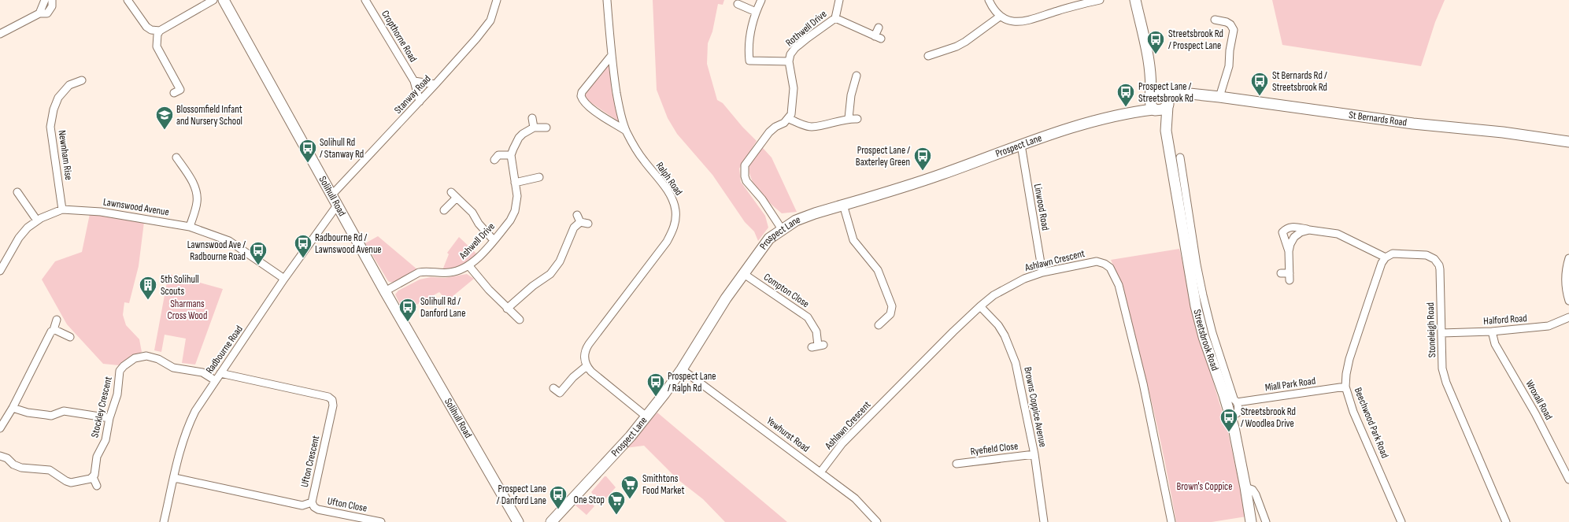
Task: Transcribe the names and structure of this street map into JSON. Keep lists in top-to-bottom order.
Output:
{
  "streets": {
    "street": [
      "Rothwell Drive",
      "Cropthorne Road",
      "Stanway Road",
      "St Bernards Road",
      "Prospect Lane",
      "Newnham Rise",
      "Ralph Road",
      "Solihull Road",
      "Lawnswood Avenue",
      "Linwood Road",
      "Ashwell Drive",
      "Ashlawn Crescent",
      "Compton Close",
      "Halford Road",
      "Stoneleigh Road",
      "Streetsbrook Road",
      "Radbourne Road",
      "Miall Park Road",
      "Wroxall Road",
      "Stockley Crescent",
      "Browns Coppice Avenue",
      "Beechwood Park Road",
      "Yewhurst Road",
      "Ryefield Close",
      "Ufton Crescent",
      "Ufton Close"
    ]
  },
  "crossings": [
    ["Cropthorne Road", "Stanway Road"],
    ["Stanway Road", "Solihull Road"],
    ["St Bernards Road", "Prospect Lane"],
    ["St Bernards Road", "Streetsbrook Road"],
    ["Prospect Lane", "Linwood Road"],
    ["Prospect Lane", "Compton Close"],
    ["Prospect Lane", "Streetsbrook Road"],
    ["Prospect Lane", "Yewhurst Road"],
    ["Newnham Rise", "Lawnswood Avenue"],
    ["Solihull Road", "Ashwell Drive"],
    ["Solihull Road", "Radbourne Road"],
    ["Lawnswood Avenue", "Radbourne Road"],
    ["Linwood Road", "Ashlawn Crescent"],
    ["Ashlawn Crescent", "Browns Coppice Avenue"],
    ["Ashlawn Crescent", "Yewhurst Road"],
    ["Halford Road", "Stoneleigh Road"],
    ["Halford Road", "Wroxall Road"],
    ["Stoneleigh Road", "Beechwood Park Road"],
    ["Streetsbrook Road", "Miall Park Road"],
    ["Radbourne Road", "Stockley Crescent"],
    ["Radbourne Road", "Ufton Crescent"],
    ["Miall Park Road", "Beechwood Park Road"],
    ["Browns Coppice Avenue", "Ryefield Close"],
    ["Ufton Crescent", "Ufton Close"]
  ],
  "parks": ["Sharmans Cross Wood", "Brown's Coppice"],
  "places": {
    "bus stop": [
      "Streetsbrook Rd / Prospect Lane",
      "St Bernards Rd / Streetsbrook Rd",
      "Prospect Lane / Streetsbrook Rd",
      "Solihull Rd / Stanway Rd",
      "Prospect Lane / Baxterley Green",
      "Radbourne Rd / Lawnswood Avenue",
      "Lawnswood Ave / Radbourne Road",
      "Solihull Rd / Danford Lane",
      "Prospect Lane / Ralph Rd",
      "Streetsbrook Rd / Woodlea Drive",
      "Prospect Lane / Danford Lane"
    ],
    "school or university": ["Blossomfield Infant and Nursery School"],
    "building": ["5th Solihull Scouts"],
    "supermarket": ["Smithtons Food Market", "One Stop"]
  }
}
